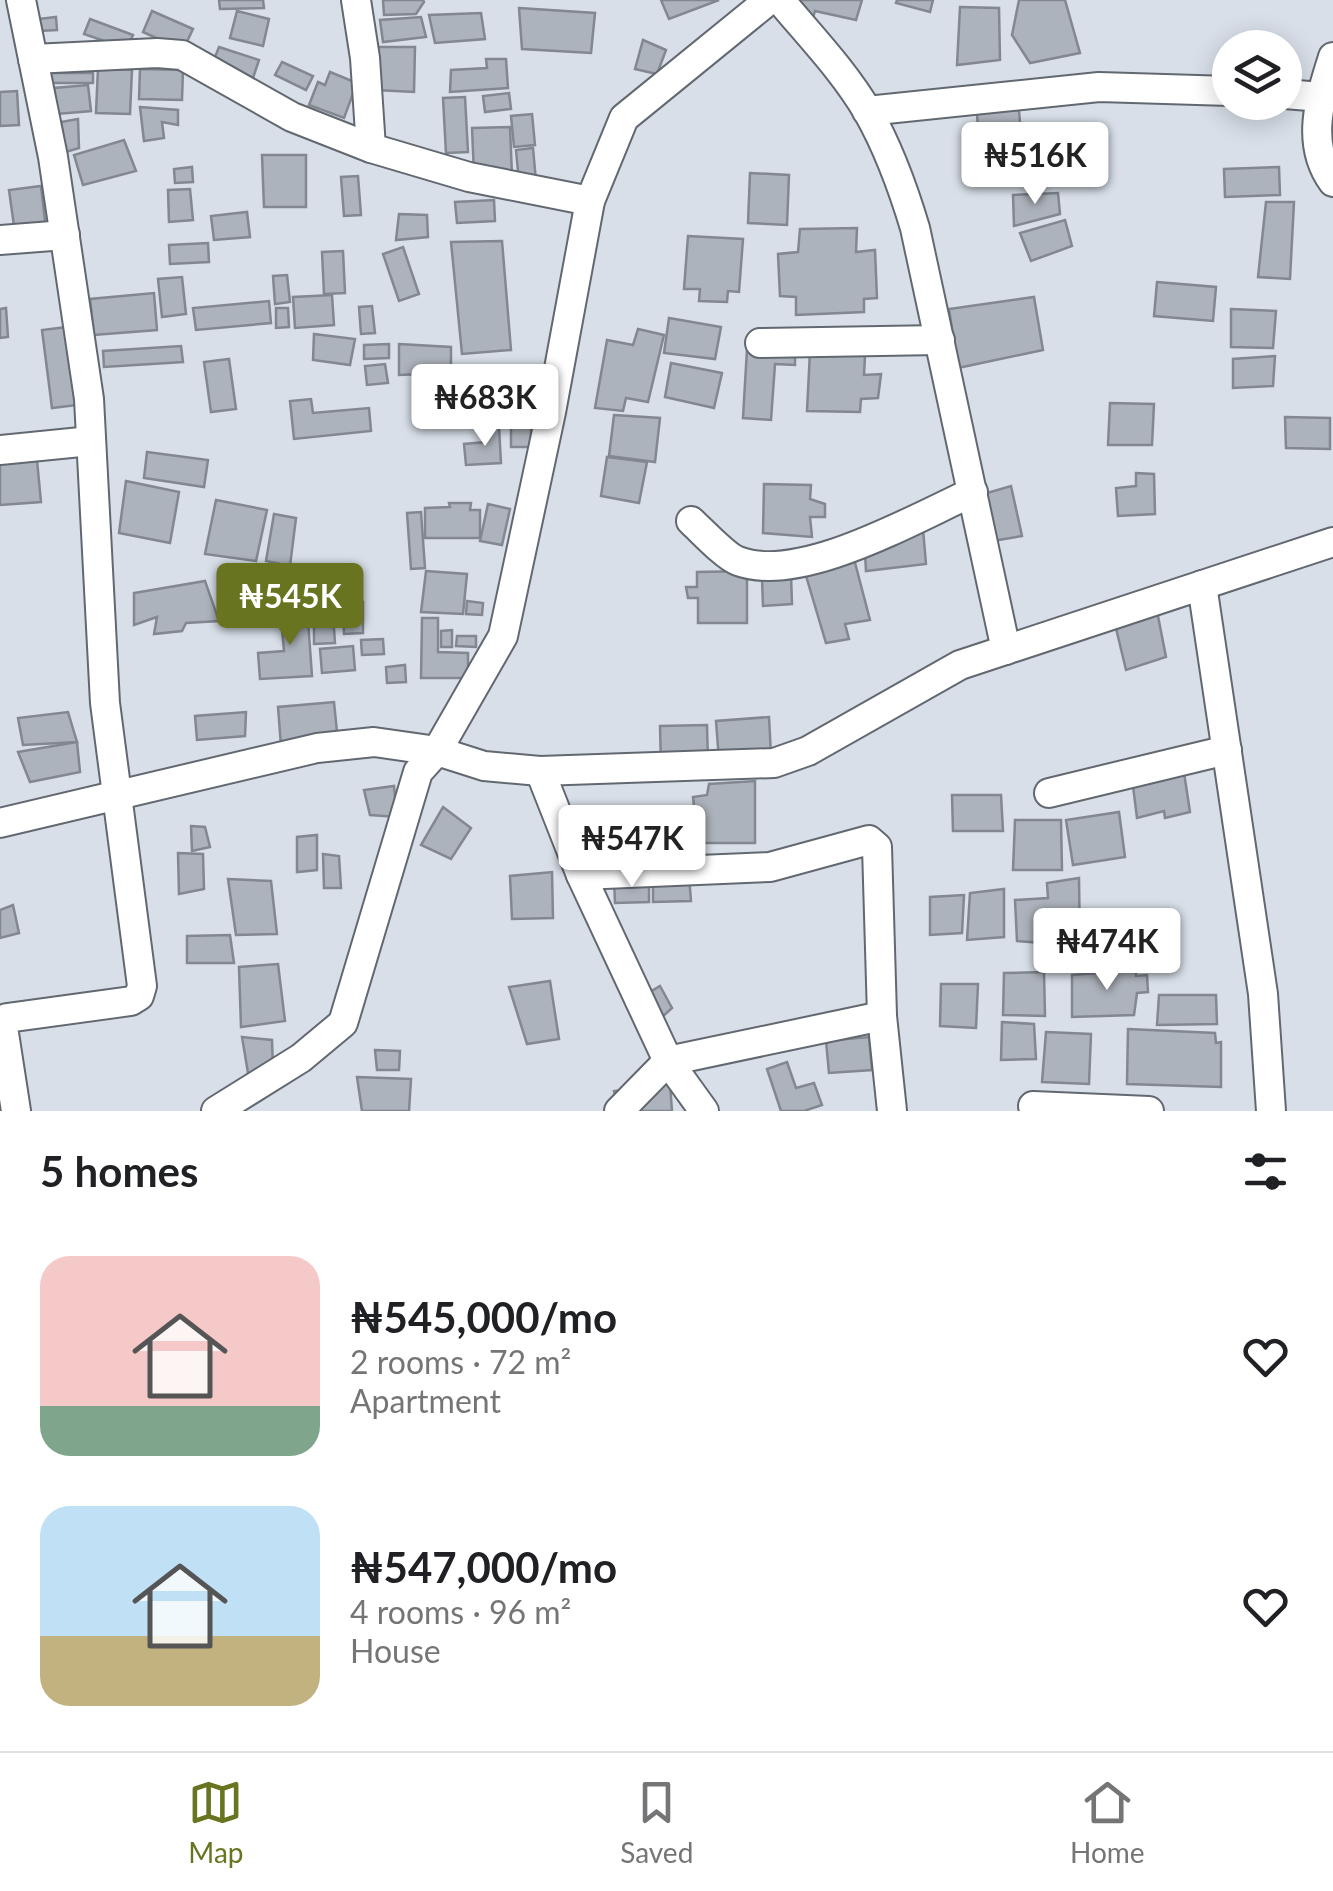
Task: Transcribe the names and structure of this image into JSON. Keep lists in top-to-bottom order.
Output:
{
  "page": {
    "price": [
      "₦516K",
      "₦683K",
      "₦545K",
      "₦547K",
      "₦474K"
    ],
    "heading": "5 homes",
    "list": [
      {
        "name": "₦545,000/mo",
        "note": "2 rooms · 72 m² · Apartment"
      },
      {
        "name": "₦547,000/mo",
        "note": "4 rooms · 96 m² · House"
      }
    ],
    "tabs": ["Map", "Saved", "Home"]
  }
}
